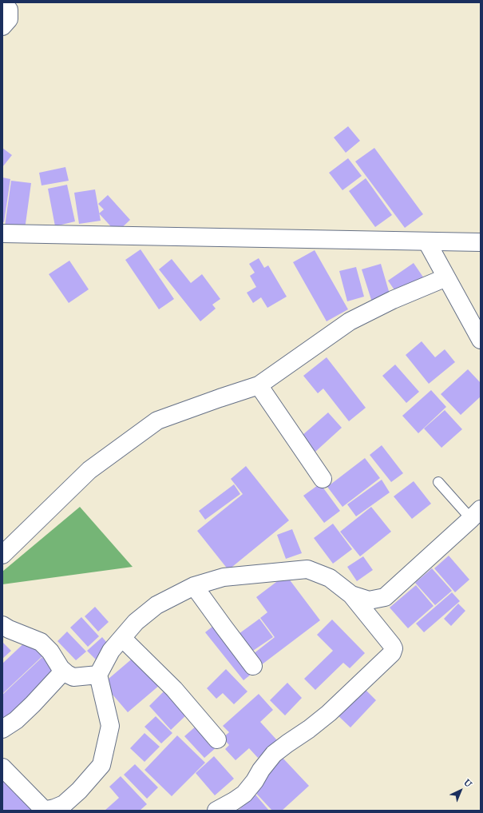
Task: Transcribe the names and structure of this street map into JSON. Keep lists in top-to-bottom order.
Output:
{
  "north": "top right"
}
